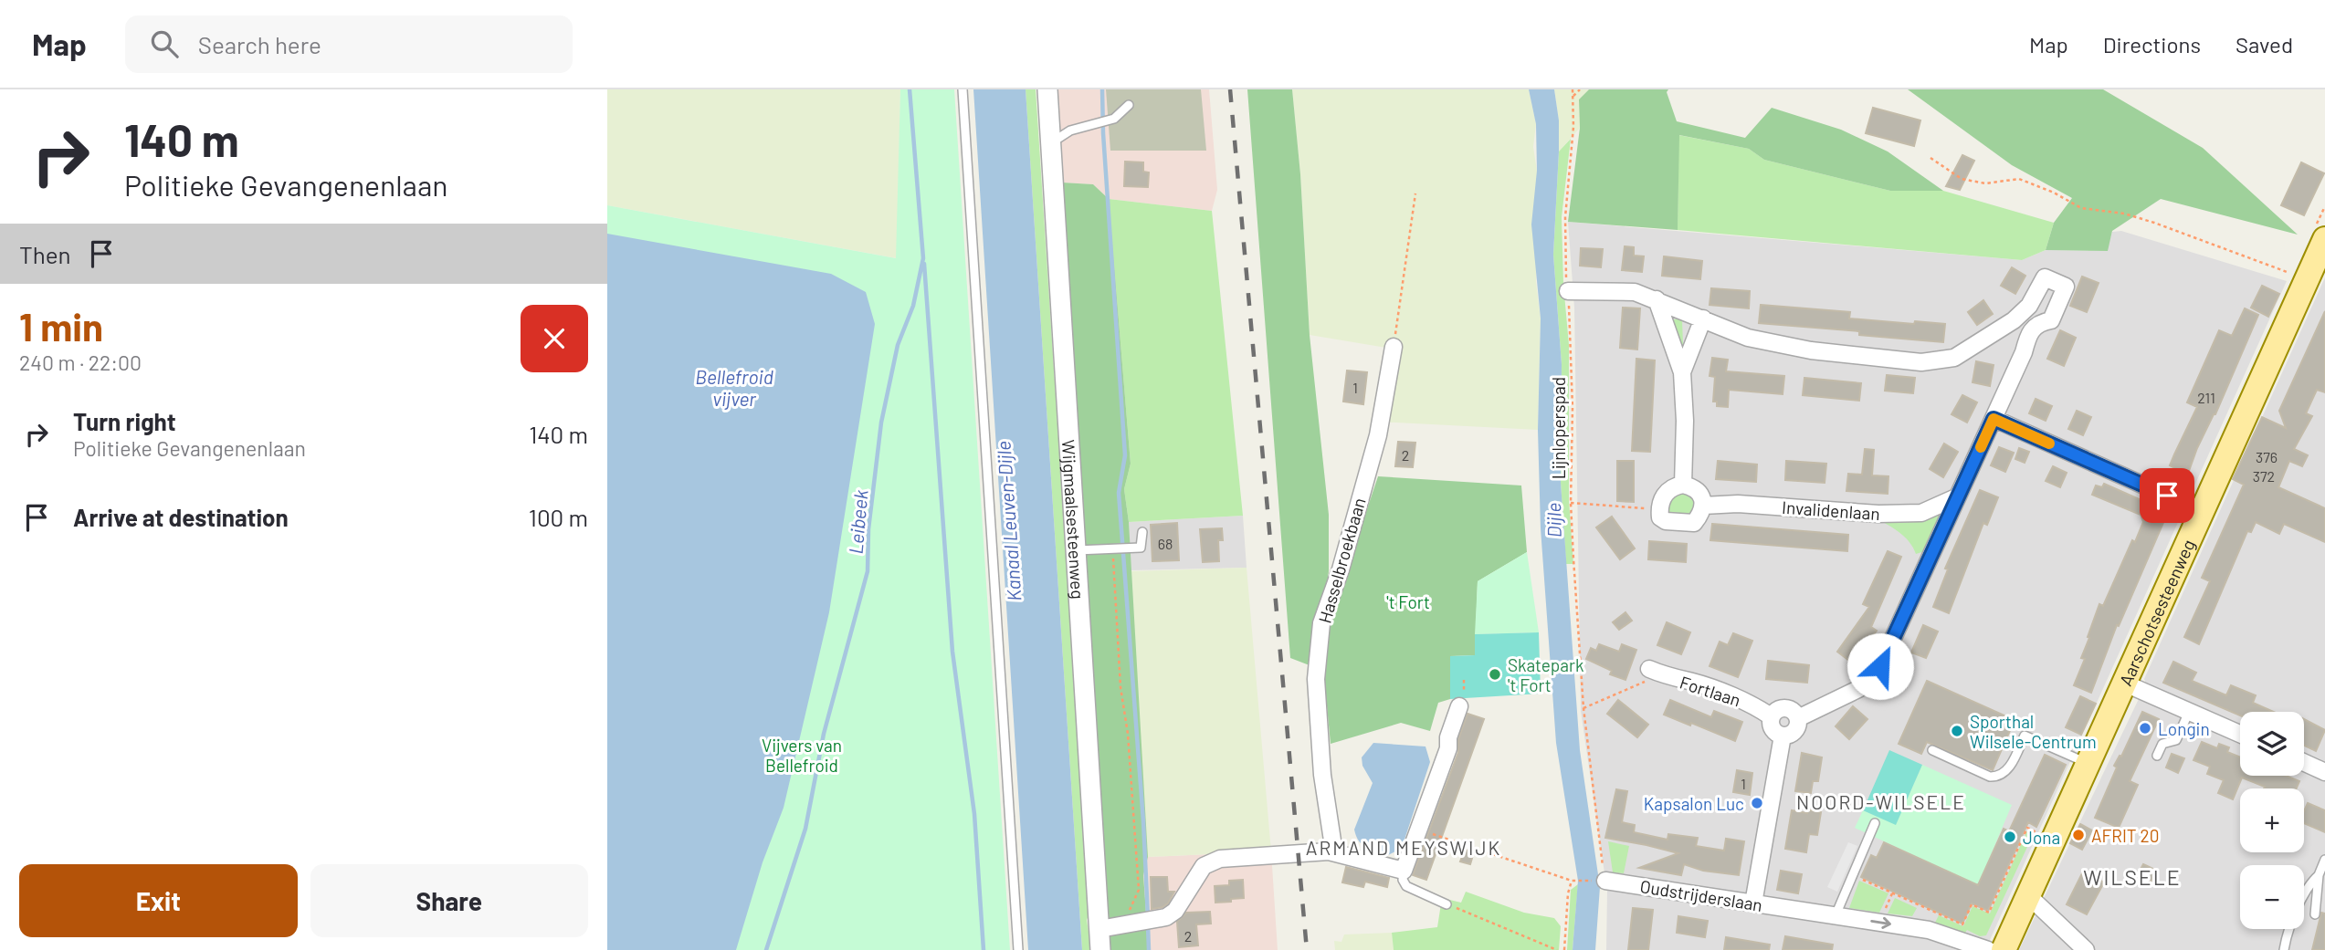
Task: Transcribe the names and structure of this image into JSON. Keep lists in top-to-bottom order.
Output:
{
  "streets": {
    "main road": ["Aarschotsesteenweg"],
    "street": [
      "Invalidenlaan",
      "Wijgmaalsesteenweg",
      "Hasselbroekbaan",
      "Fortlaan",
      "Oudstrijderslaan"
    ],
    "path": ["Lijnloperspad"]
  },
  "crossings": [
    ["Lijnloperspad", "Oudstrijderslaan"]
  ],
  "one_way": ["Oudstrijderslaan"],
  "districts": ["NOORD-WILSELE", "ARMAND MEYSWIJK", "WILSELE"],
  "water": [
    "Bellefroid vijver",
    "Dijle",
    "Kanaal Leuven-Dijle",
    "Leibeek"
  ],
  "parks": ["'t Fort", "Vijvers van Bellefroid"],
  "places": [
    "Skatepark 't Fort",
    "Longin",
    "Sporthal Wilsele-Centrum",
    "Kapsalon Luc",
    "AFRIT 20",
    "Jona"
  ],
  "house_numbers": [
    "1",
    "211",
    "2",
    "376",
    "372",
    "68",
    "1",
    "2"
  ],
  "page": {
    "header": "Map",
    "search": "Search here",
    "nav": ["Map", "Directions", "Saved"],
    "turn": ["140 m", "Politieke Gevangenenlaan"],
    "then": "Then",
    "heading": ["1 min", "240 m · 22:00"],
    "list": [
      {
        "name": "Turn right",
        "note": "Politieke Gevangenenlaan",
        "value": "140 m"
      },
      {
        "name": "Arrive at destination",
        "value": "100 m"
      }
    ],
    "map_buttons": ["+", "−"],
    "buttons": ["Exit", "Share"]
  }
}
